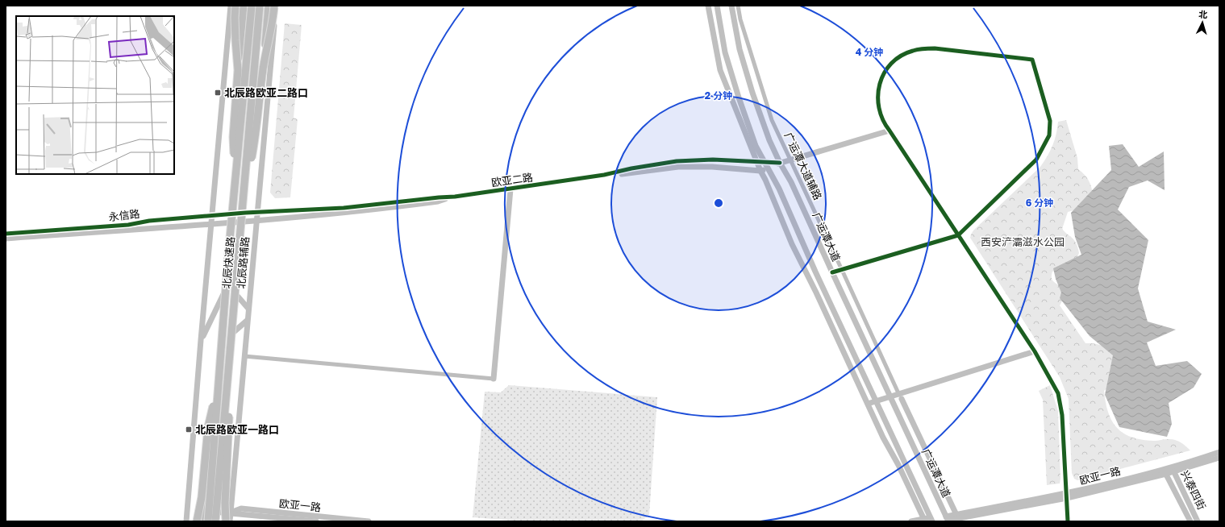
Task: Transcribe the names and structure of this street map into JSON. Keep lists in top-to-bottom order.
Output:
{
  "streets": {
    "highway": ["北辰快速路"],
    "main road": [
      "欧亚二路",
      "永信路",
      "广运潭大道",
      "北辰路辅路",
      "欧亚一路",
      "兴泰四街"
    ],
    "street": ["广运潭大道辅路"]
  },
  "crossings": [
    ["广运潭大道辅路", "欧亚二路"],
    ["欧亚二路", "永信路"],
    ["欧亚二路", "广运潭大道"],
    ["欧亚二路", "北辰路辅路"],
    ["广运潭大道", "欧亚一路"],
    ["北辰路辅路", "欧亚一路"],
    ["欧亚一路", "兴泰四街"]
  ],
  "parks": ["西安浐灞滋水公园"],
  "places": {
    "transit": ["北辰路欧亚二路口", "北辰路欧亚一路口"]
  },
  "north": "top",
  "rings": ["4 分钟", "2 分钟", "6 分钟"]
}
